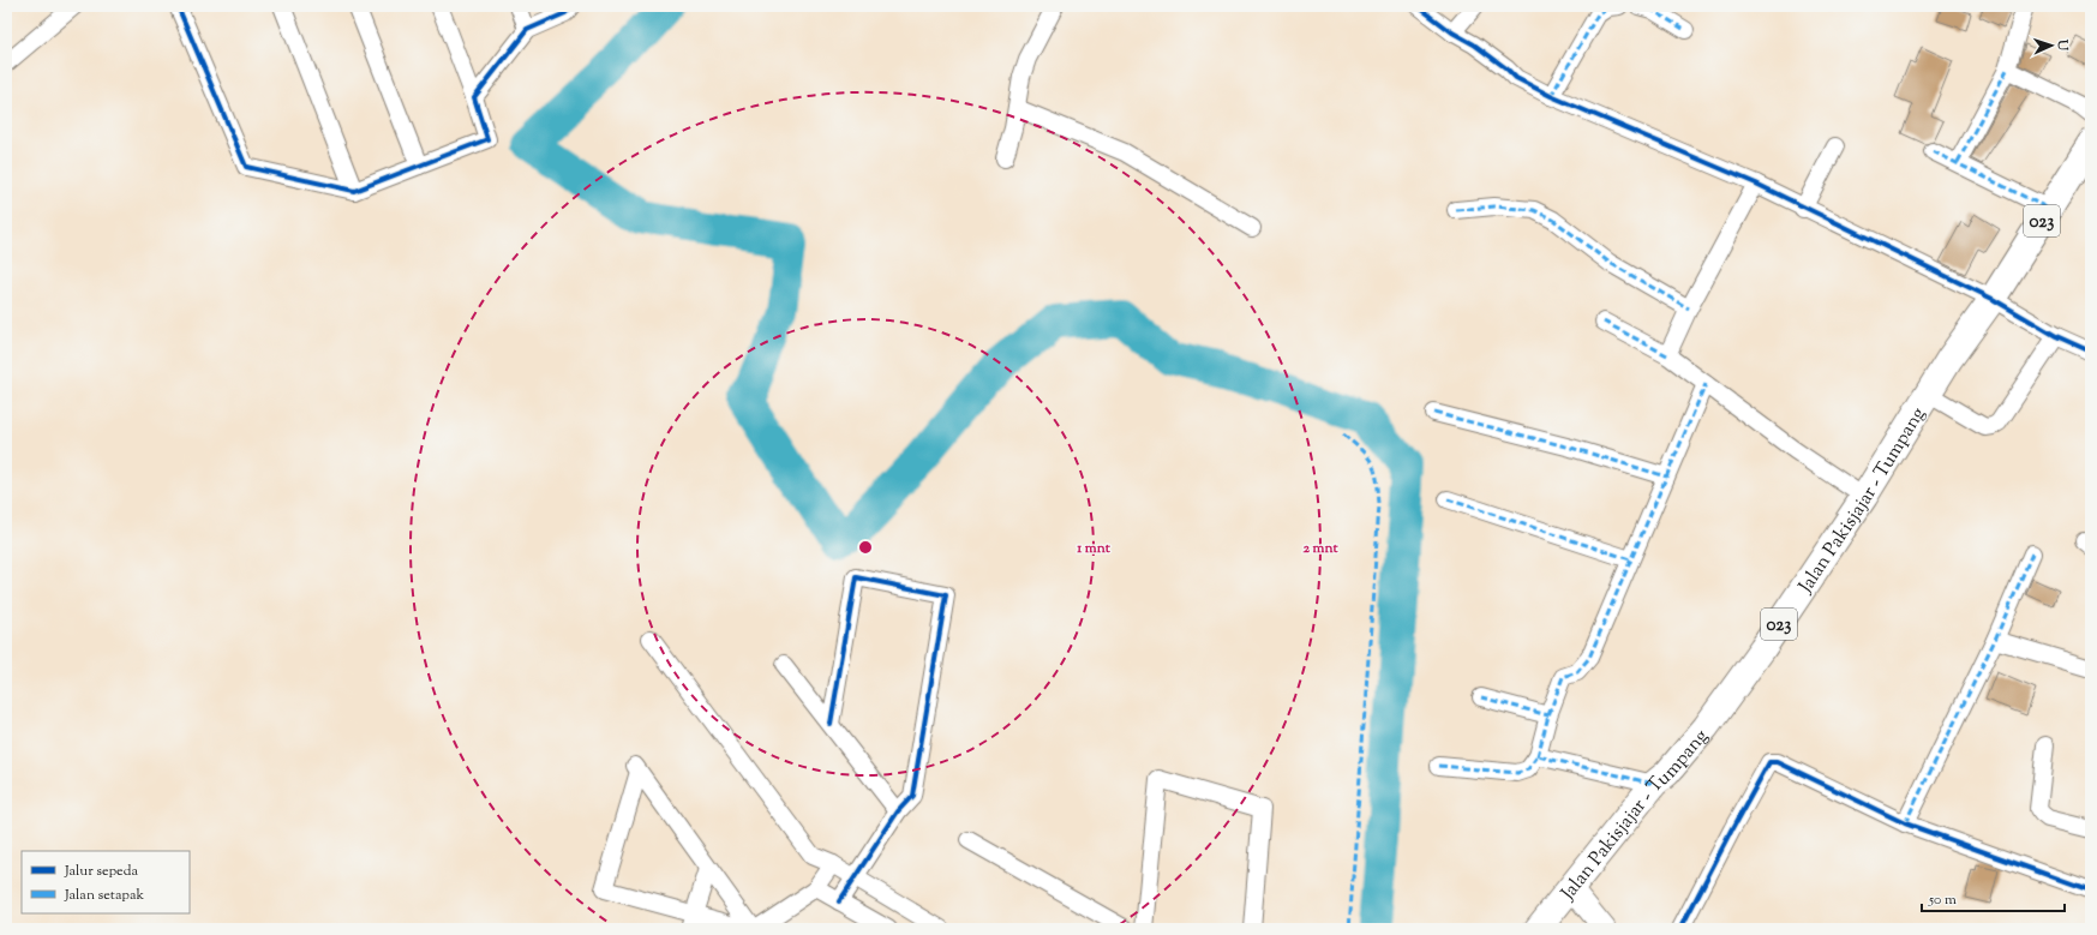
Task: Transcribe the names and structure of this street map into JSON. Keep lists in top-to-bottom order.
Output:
{
  "streets": {
    "main road": ["023", "Jalan Pakisjajar - Tumpang"]
  },
  "legend": ["Jalur sepeda", "Jalan setapak"],
  "scale_bar": "50 m",
  "north": "right",
  "rings": ["1 mnt", "2 mnt"]
}
